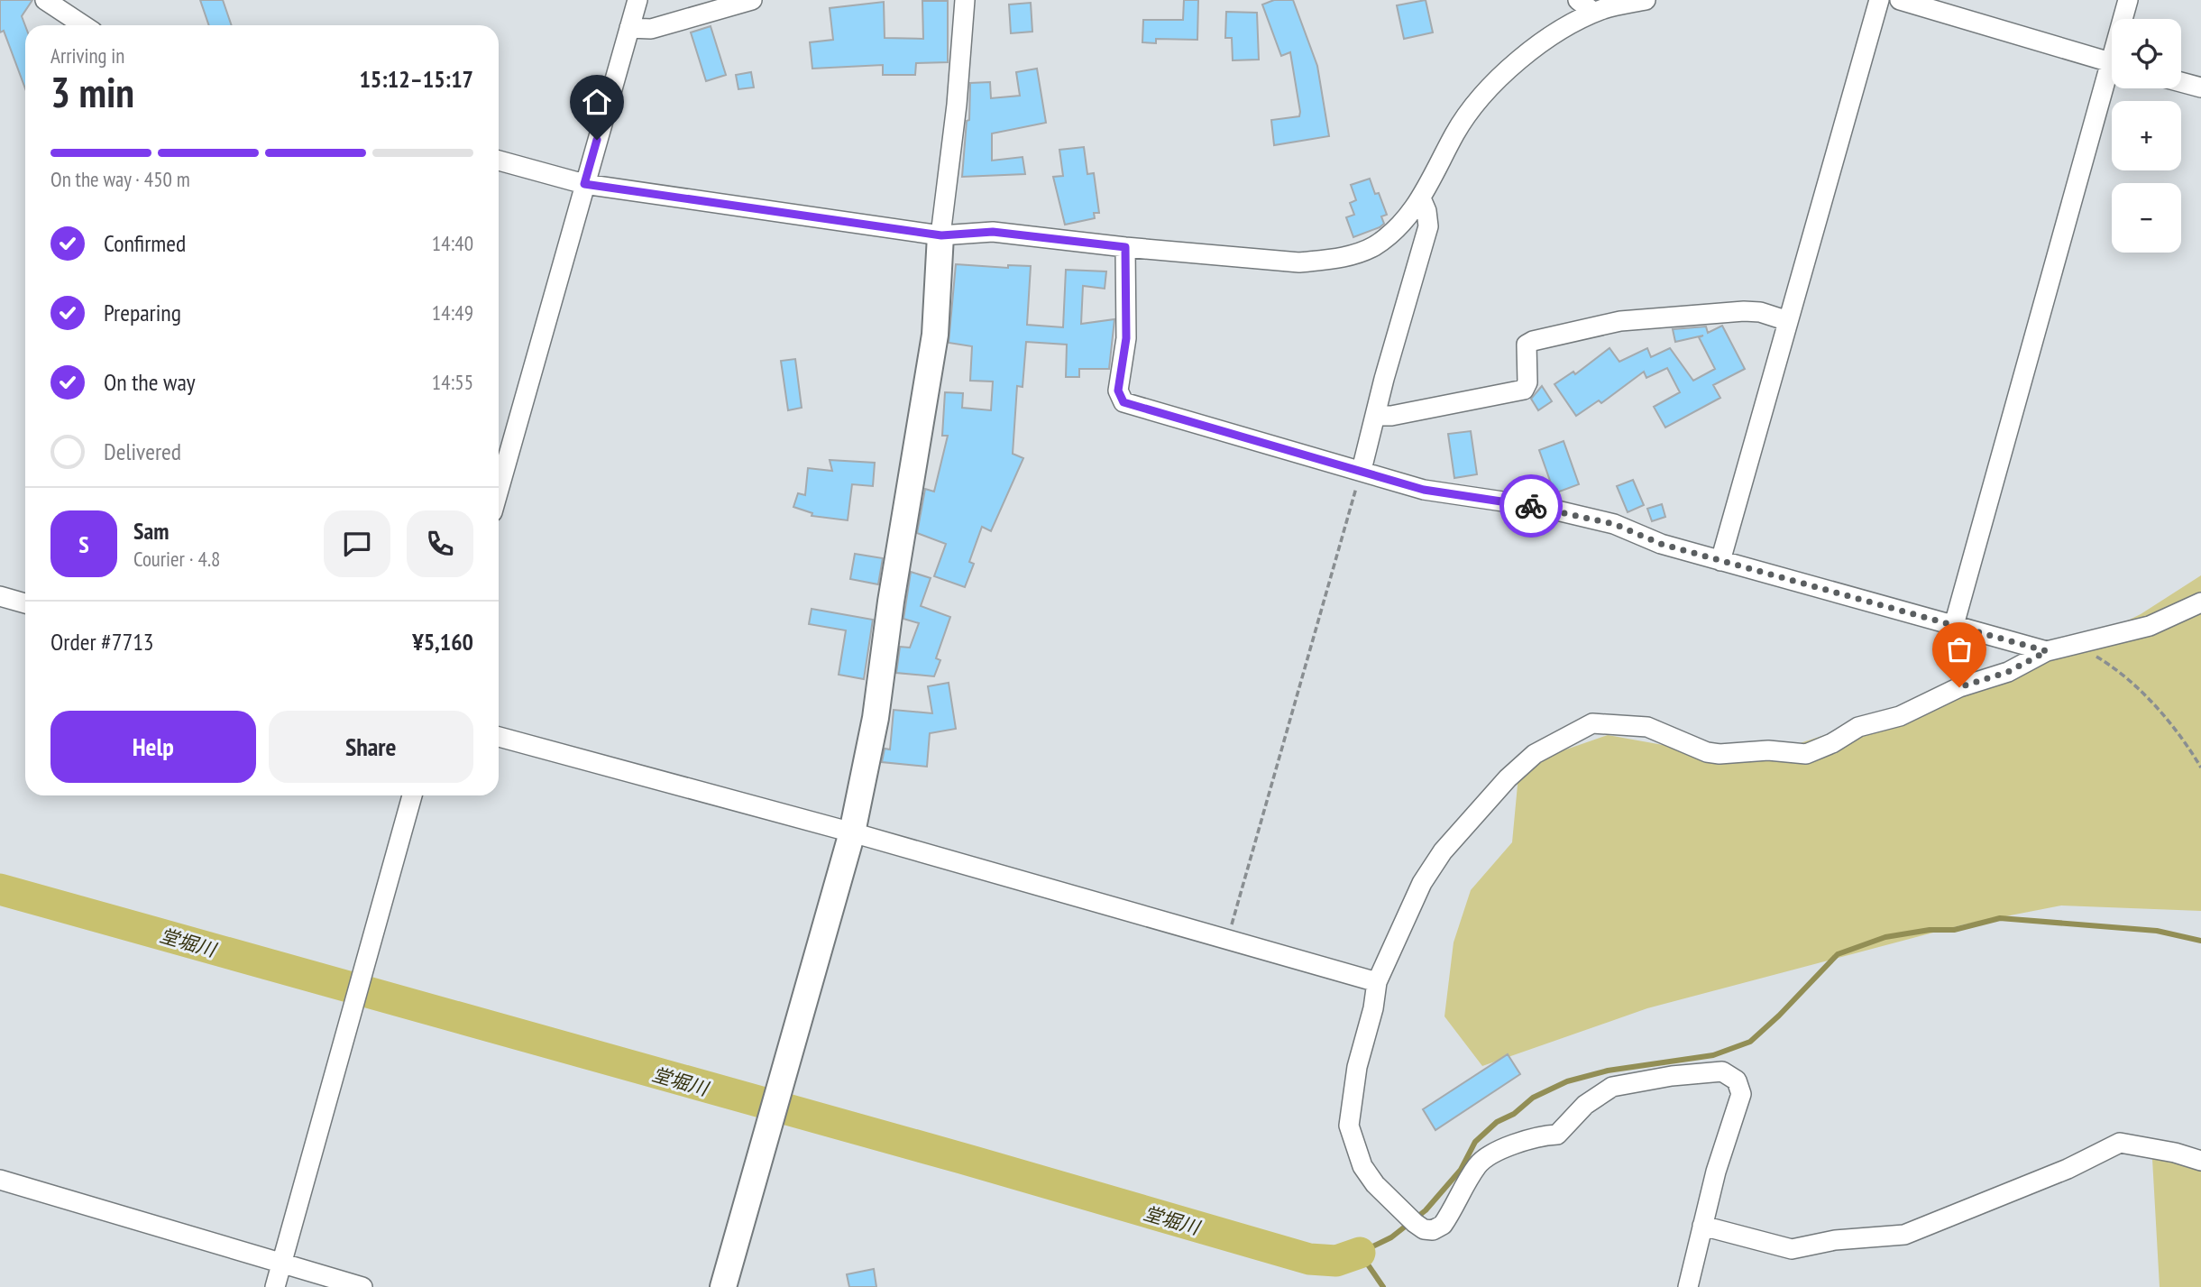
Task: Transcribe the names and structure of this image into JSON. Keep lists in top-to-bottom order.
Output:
{
  "water": ["堂堀川"],
  "page": {
    "map_buttons": ["+", "−"],
    "heading": ["3 min", "Arriving in", "15:12–15:17"],
    "panel": [
      "Sam",
      "Courier · 4.8",
      "Order #7713",
      "¥5,160"
    ],
    "bar": "On the way · 450 m",
    "list": [
      ["Confirmed", "14:40"],
      ["Preparing", "14:49"],
      ["On the way", "14:55"],
      "Delivered"
    ],
    "round": "S",
    "buttons": ["Help", "Share"]
  }
}
